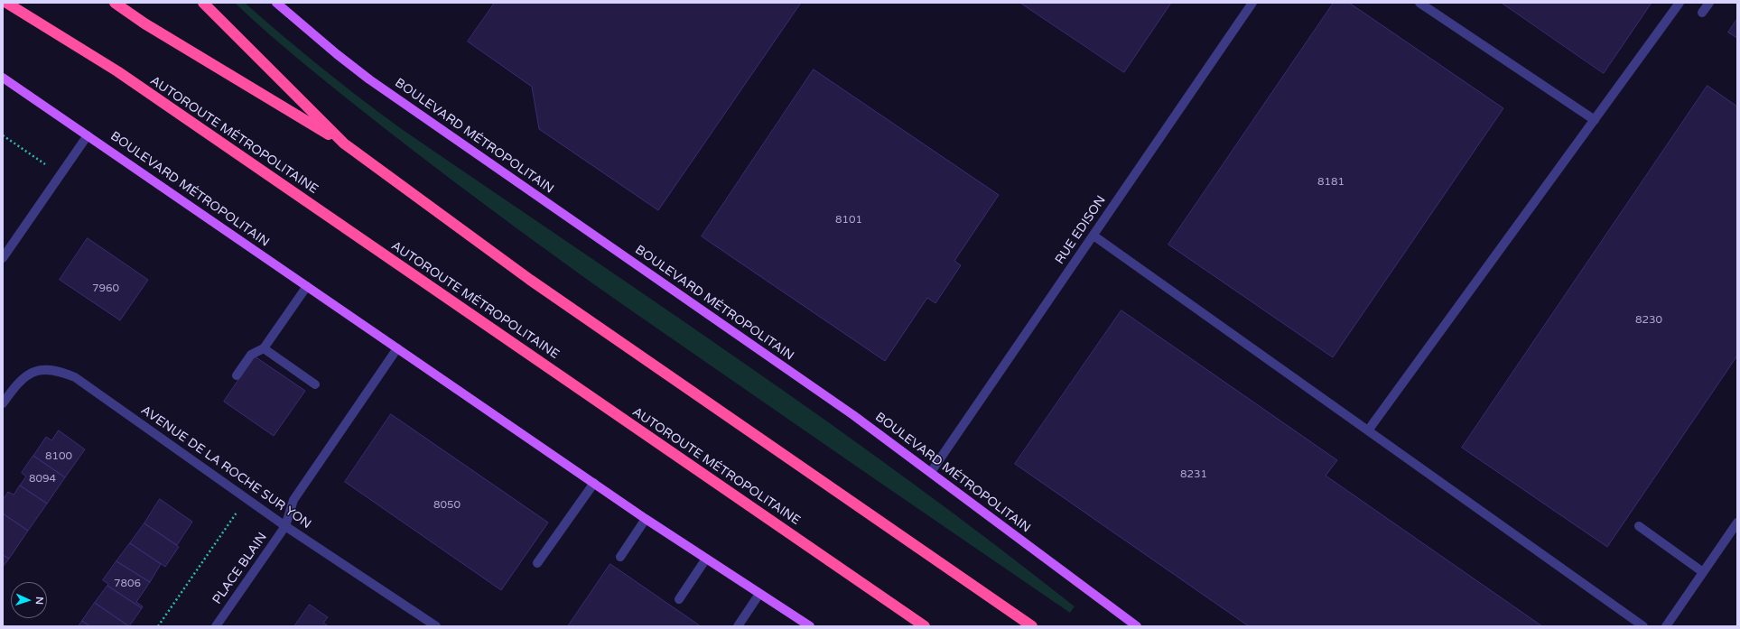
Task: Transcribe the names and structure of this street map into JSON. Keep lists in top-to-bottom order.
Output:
{
  "streets": {
    "highway": ["AUTOROUTE MÉTROPOLITAINE"],
    "main road": ["BOULEVARD MÉTROPOLITAIN"],
    "street": ["RUE EDISON", "AVENUE DE LA ROCHE SUR YON", "PLACE BLAIN"]
  },
  "crossings": [
    ["BOULEVARD MÉTROPOLITAIN", "RUE EDISON"],
    ["BOULEVARD MÉTROPOLITAIN", "PLACE BLAIN"],
    ["AVENUE DE LA ROCHE SUR YON", "PLACE BLAIN"]
  ],
  "house_numbers": [
    "8181",
    "8101",
    "7960",
    "8230",
    "8100",
    "8231",
    "8094",
    "8050",
    "7806"
  ],
  "north": "right"
}
